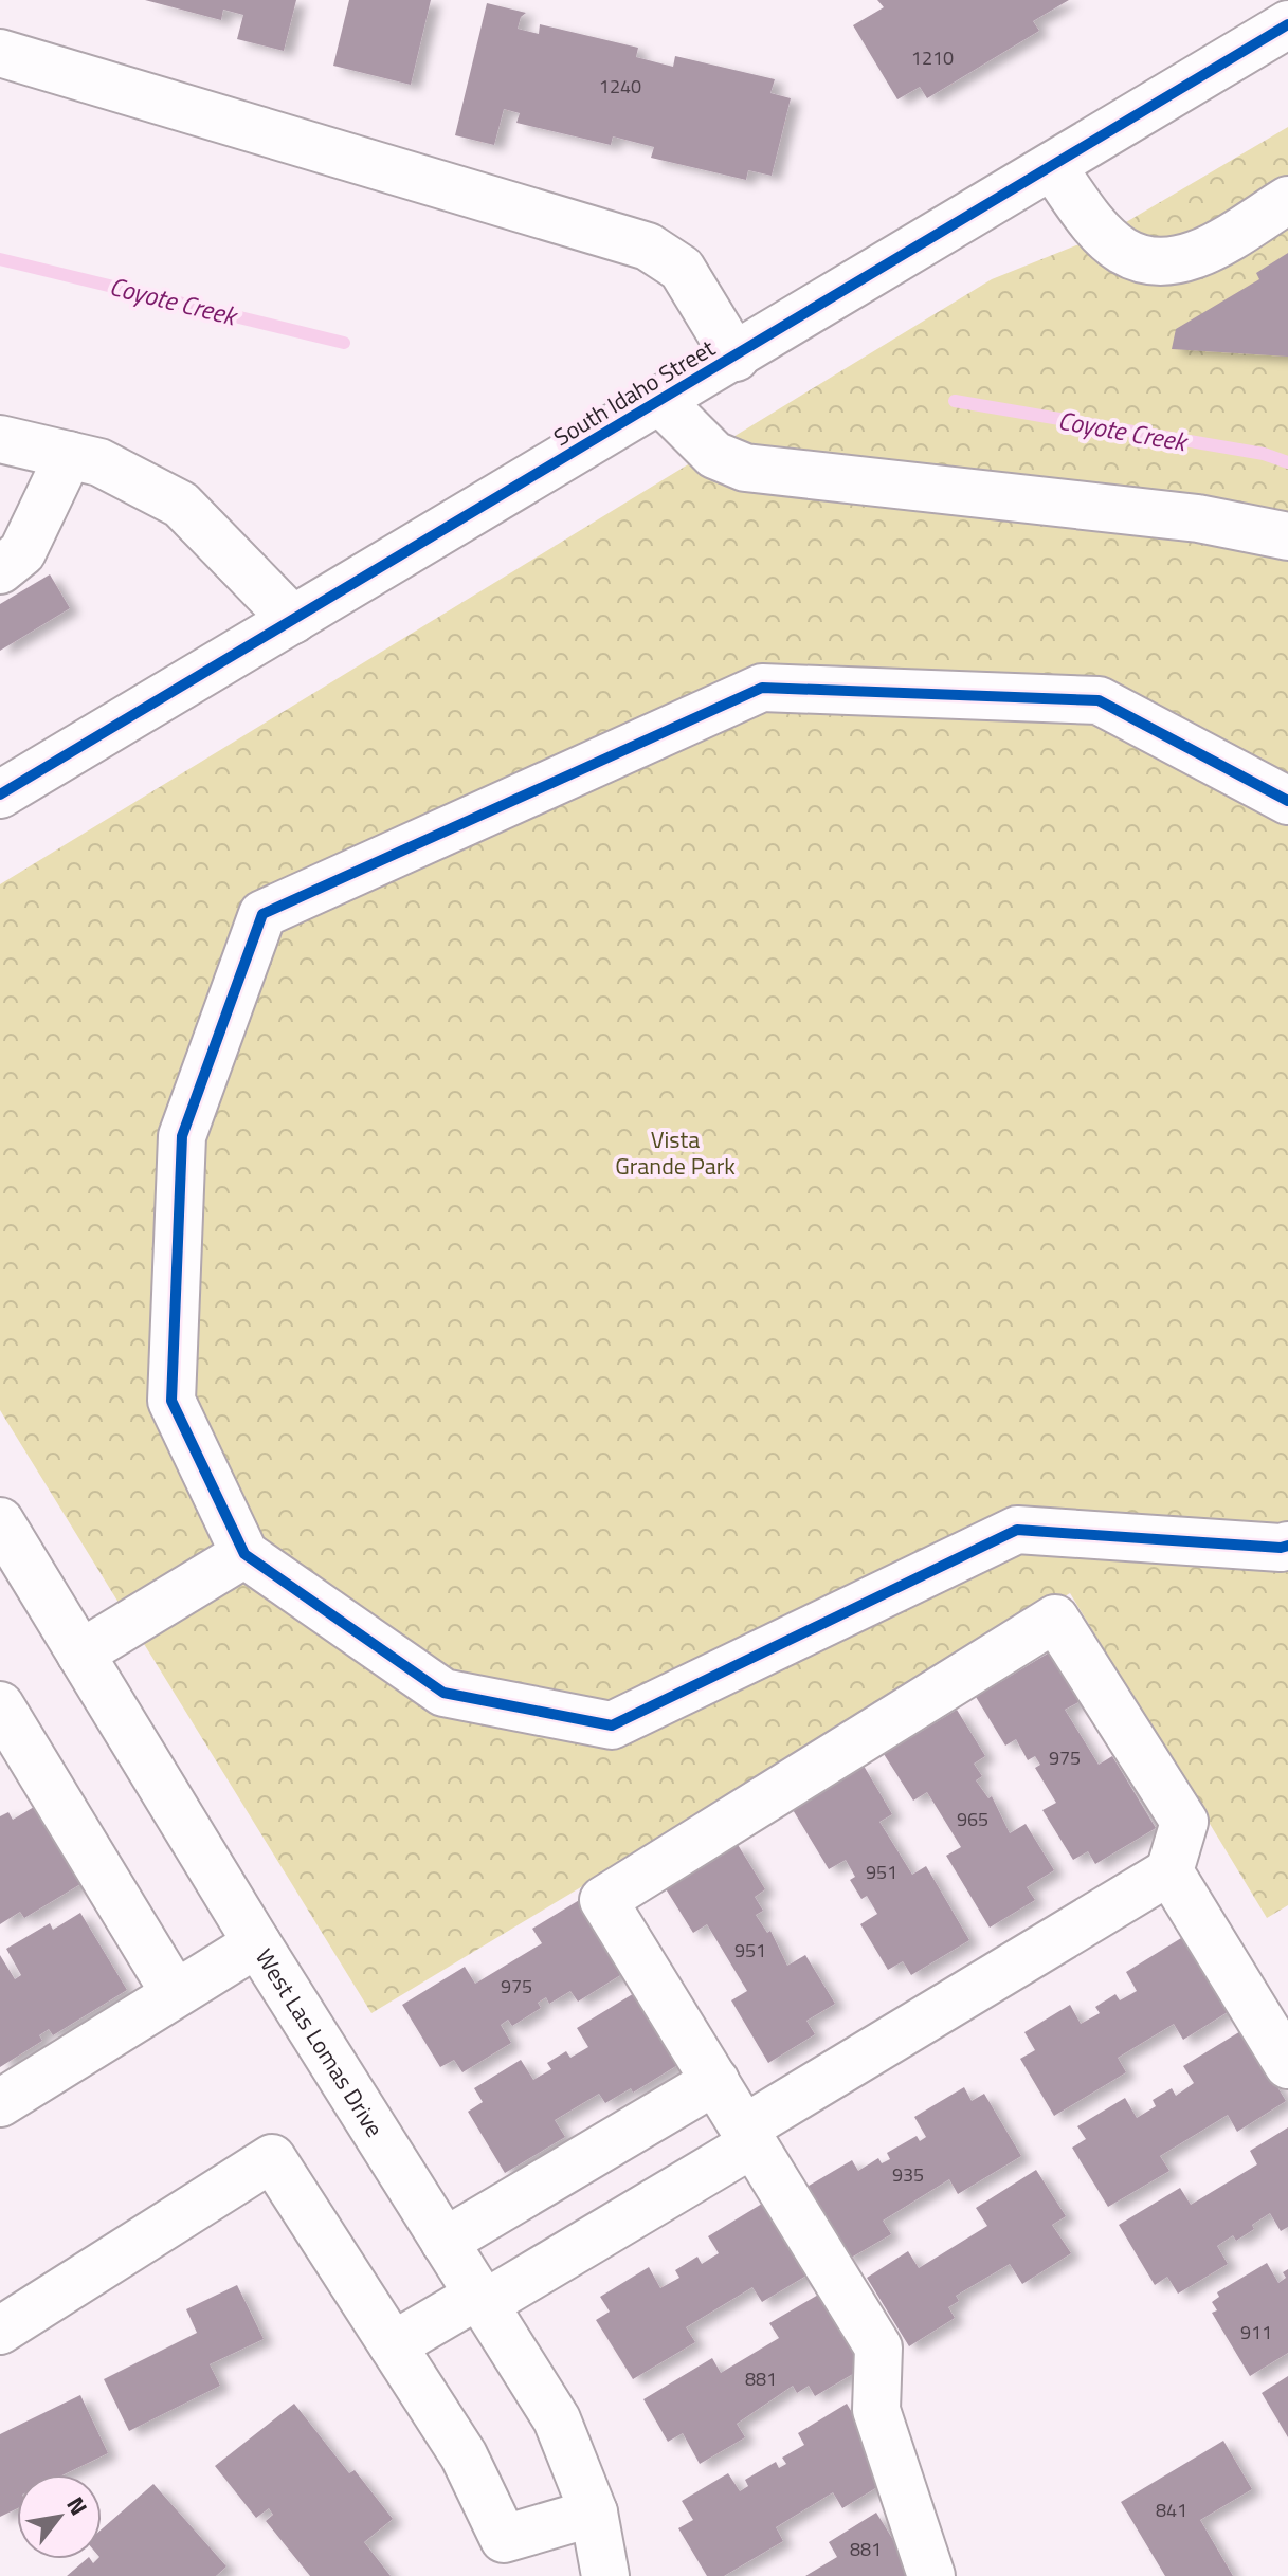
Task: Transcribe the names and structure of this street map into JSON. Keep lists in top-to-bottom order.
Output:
{
  "streets": {
    "street": ["South Idaho Street", "West Las Lomas Drive"]
  },
  "water": ["Coyote Creek"],
  "parks": ["Vista Grande Park"],
  "house_numbers": [
    "1210",
    "1240",
    "975",
    "965",
    "951",
    "951",
    "975",
    "935",
    "911",
    "881",
    "841",
    "881"
  ],
  "north": "top right"
}
